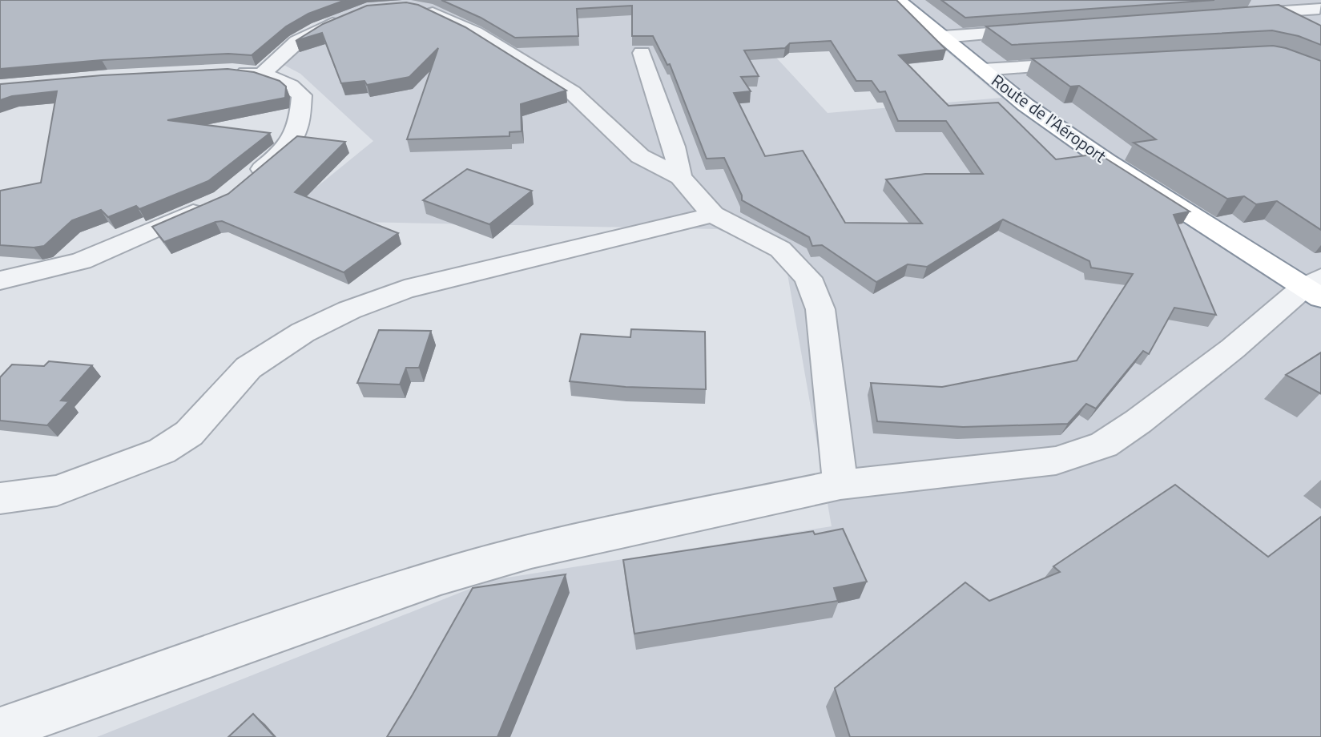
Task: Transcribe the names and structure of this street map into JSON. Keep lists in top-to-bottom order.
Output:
{
  "streets": {
    "highway": ["Route de l'Aéroport"]
  }
}
